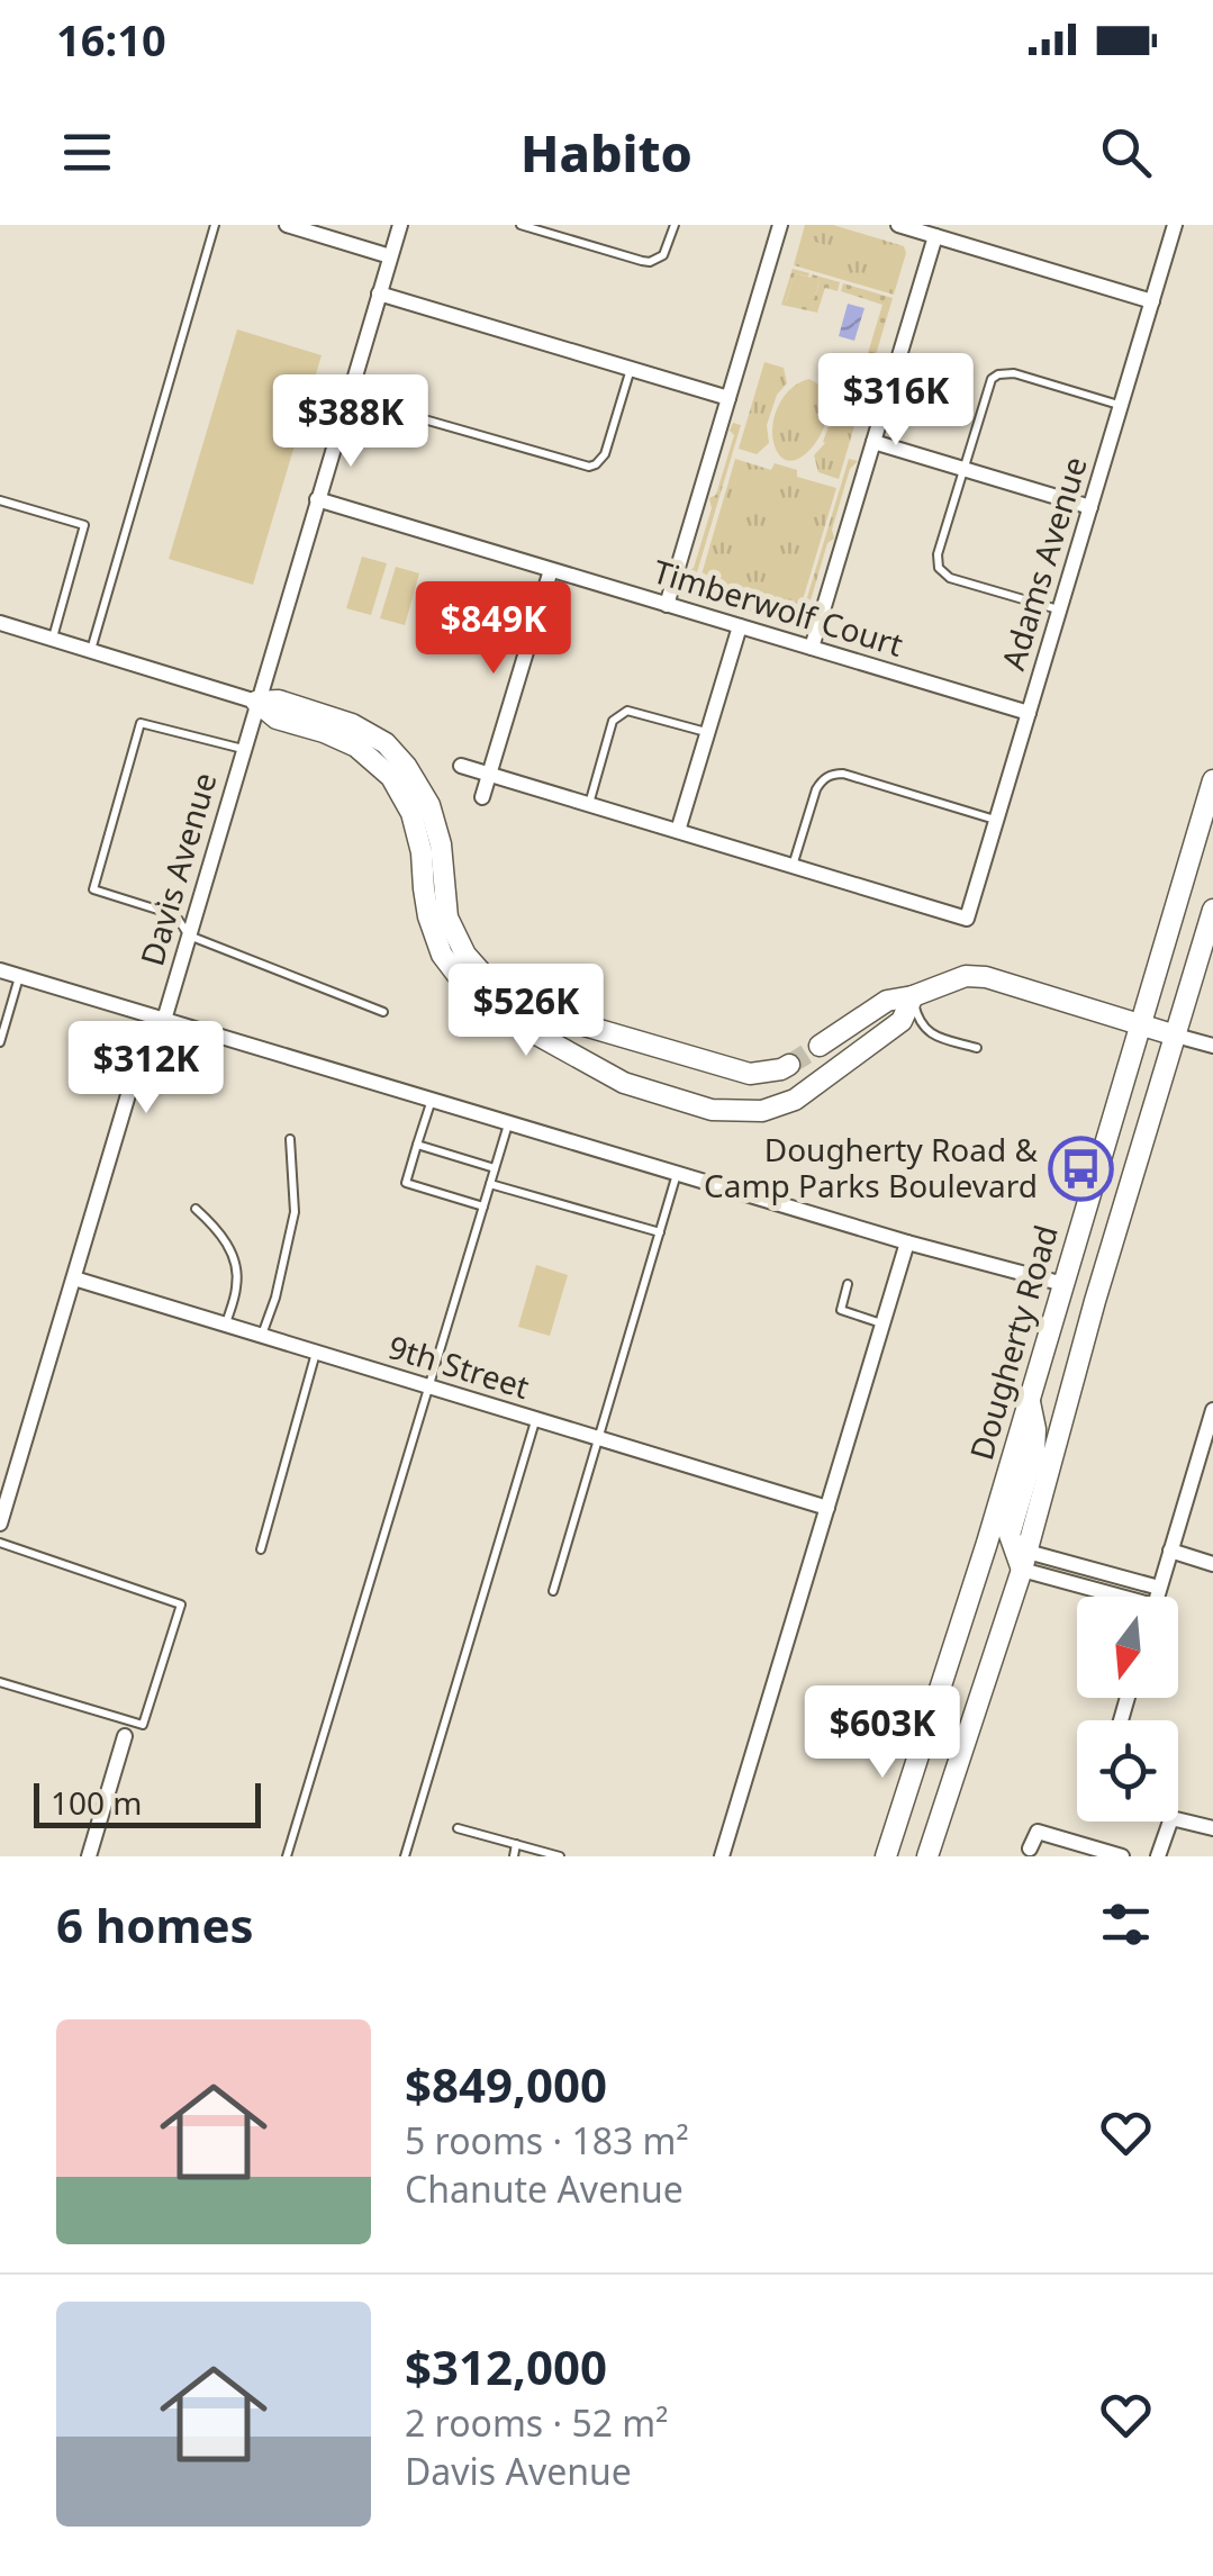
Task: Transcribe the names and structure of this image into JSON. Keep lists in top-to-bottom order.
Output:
{
  "streets": {
    "main road": ["Dougherty Road"],
    "street": [
      "Adams Avenue",
      "Timberwolf Court",
      "Davis Avenue",
      "9th Street"
    ]
  },
  "crossings": [
    ["Adams Avenue", "Timberwolf Court"],
    ["Timberwolf Court", "Davis Avenue"],
    ["Davis Avenue", "9th Street"]
  ],
  "places": {
    "bus stop": ["Dougherty Road & Camp Parks Boulevard"]
  },
  "scale_bar": "100 m",
  "north": "bottom",
  "page": {
    "status": "16:10",
    "header": "Habito",
    "price": [
      "$316K",
      "$388K",
      "$849K",
      "$526K",
      "$312K",
      "$603K"
    ],
    "scale": "100 m",
    "heading": "6 homes",
    "list": [
      {
        "name": "$849,000",
        "note": "5 rooms · 183 m² · Chanute Avenue"
      },
      {
        "name": "$312,000",
        "note": "2 rooms · 52 m² · Davis Avenue"
      }
    ]
  }
}
